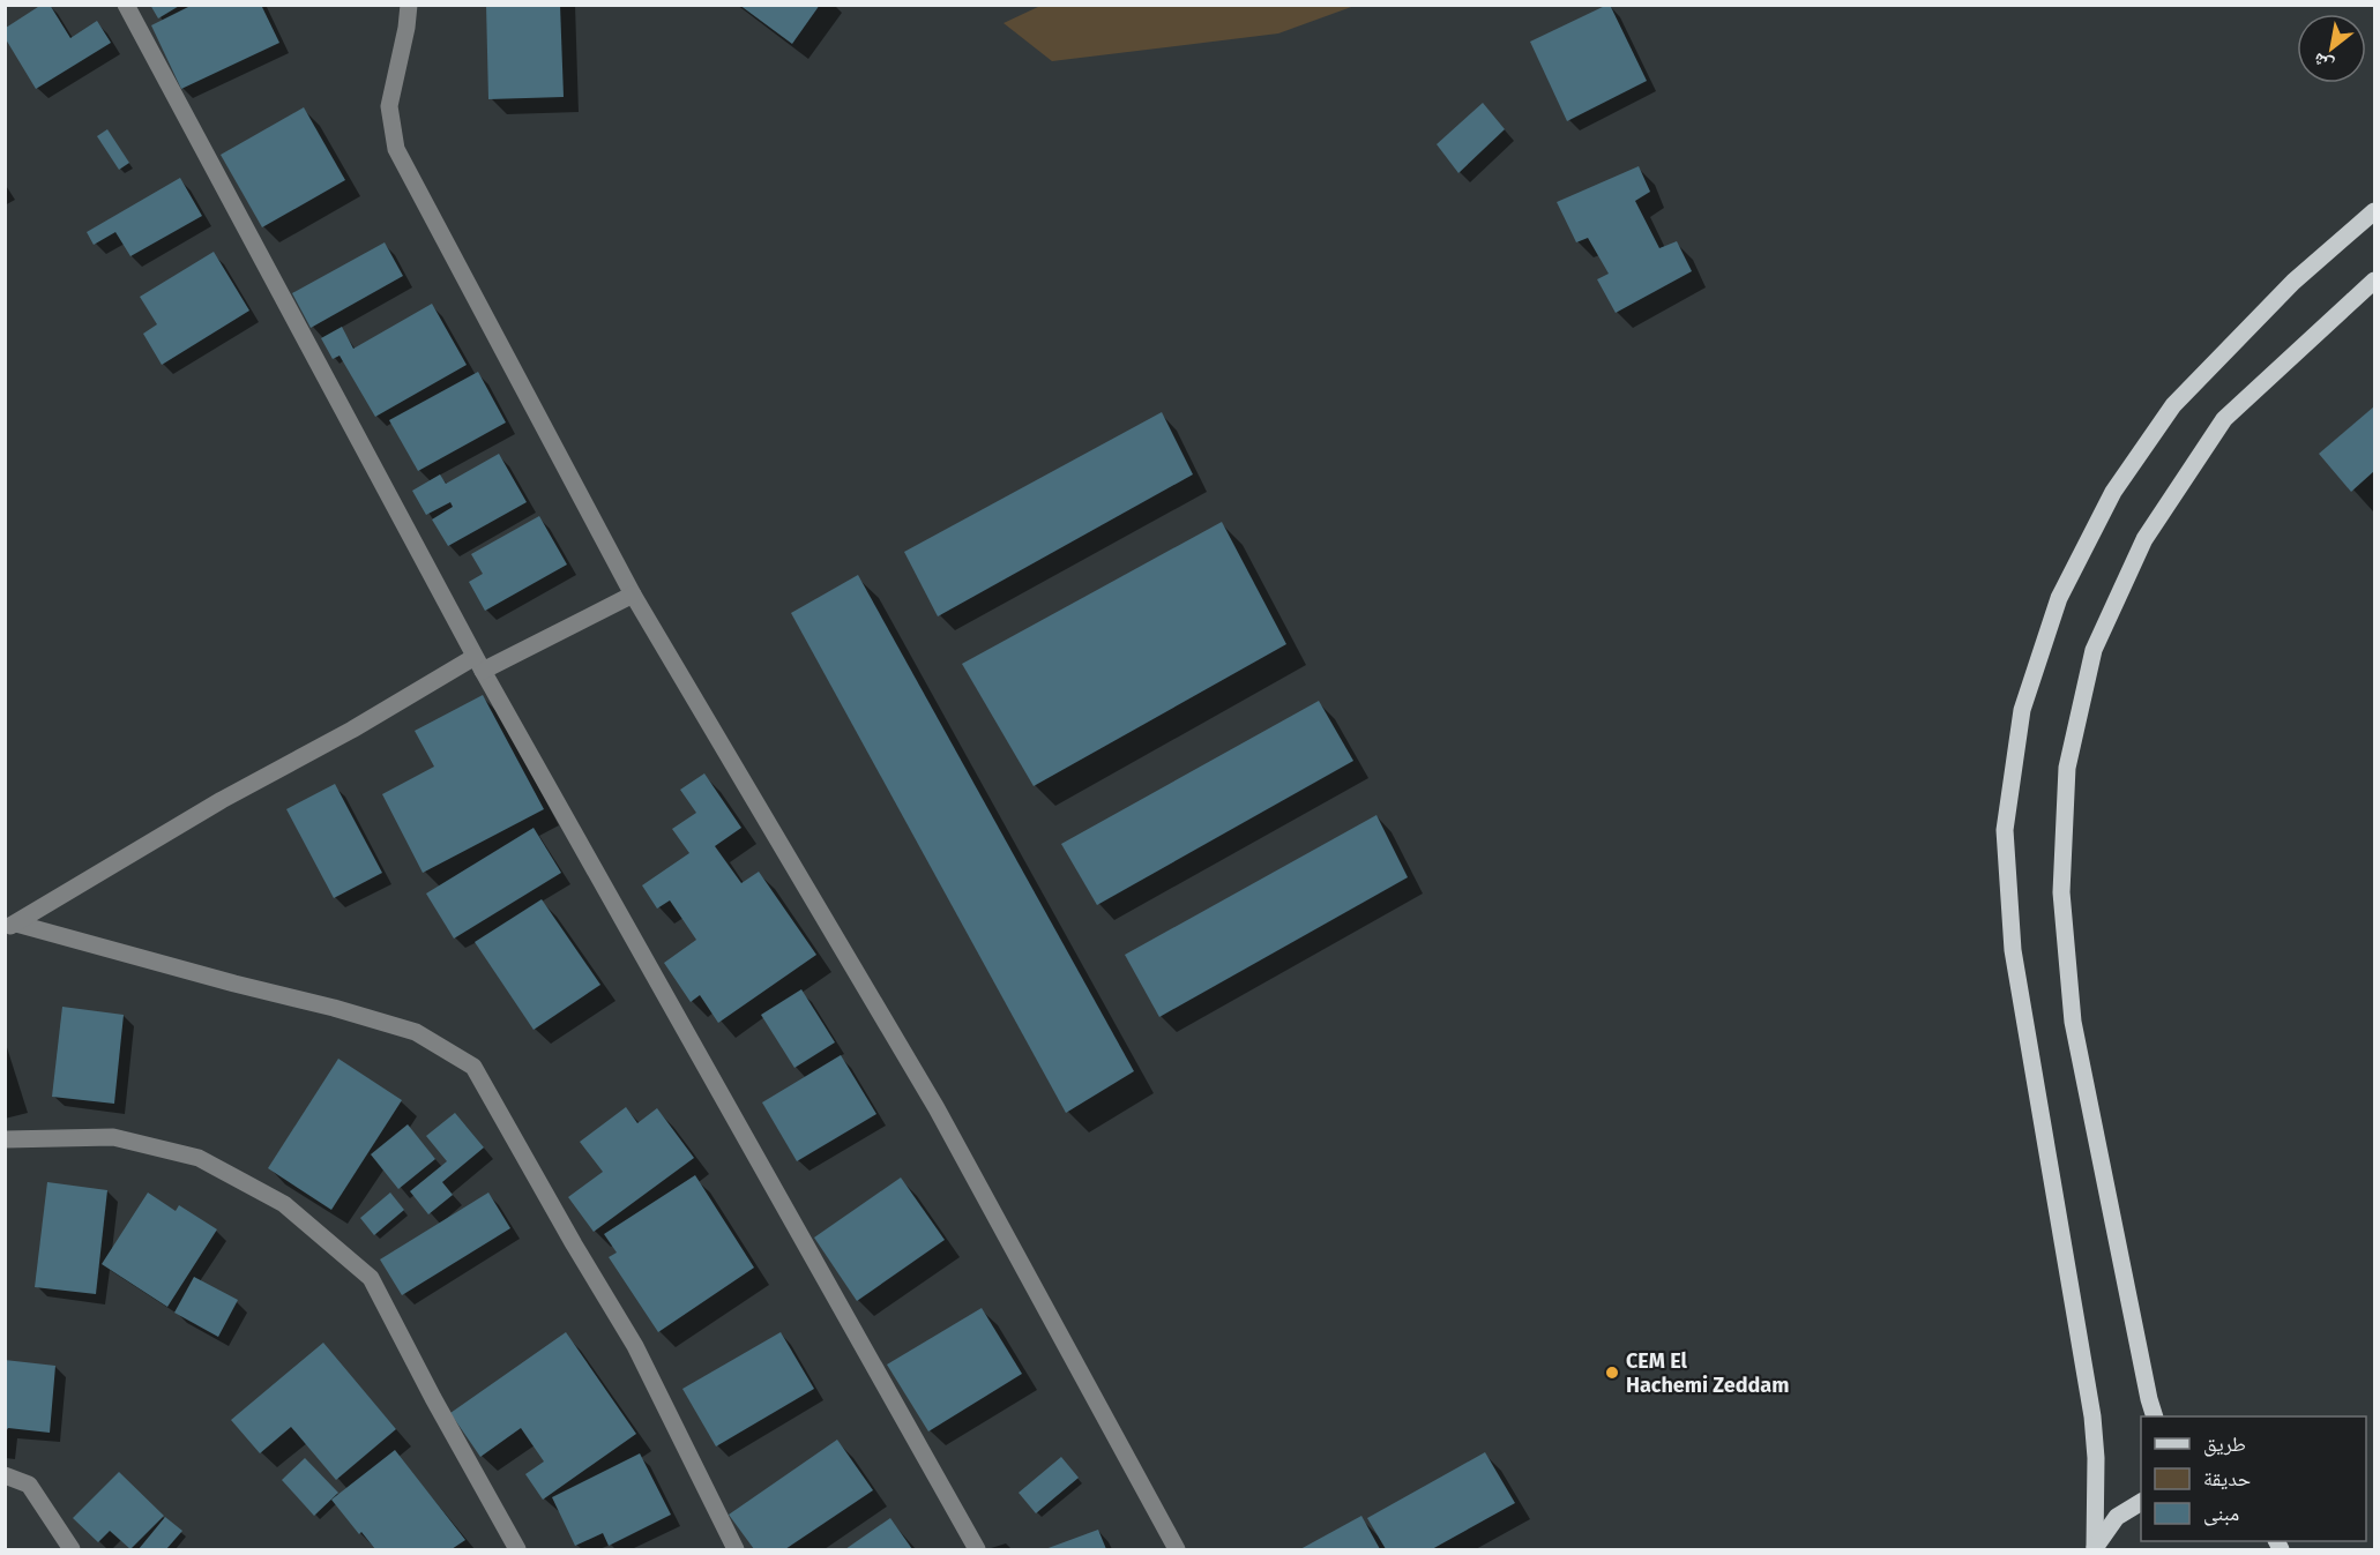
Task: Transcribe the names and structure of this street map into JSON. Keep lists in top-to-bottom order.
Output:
{
  "places": ["CEM El Hachemi Zeddam"],
  "legend": ["طريق", "حديقة", "مبنى"],
  "north": "bottom left"
}
